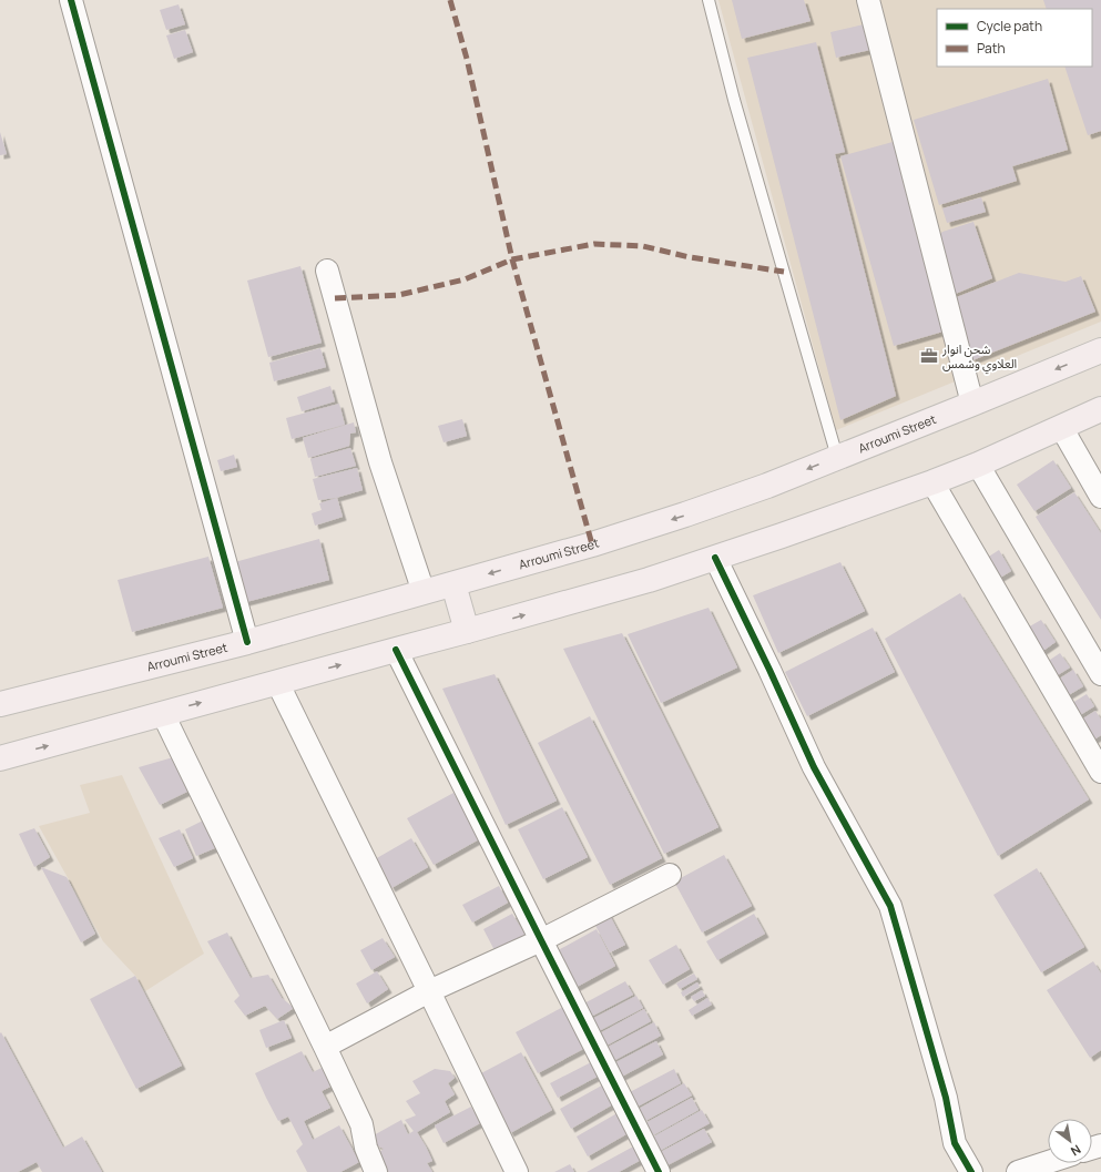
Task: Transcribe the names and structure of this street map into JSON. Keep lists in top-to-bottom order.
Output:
{
  "streets": {
    "main road": ["Arroumi Street"]
  },
  "places": {
    "office": ["شحن انوار العلاوي وشمس"]
  },
  "legend": ["Cycle path", "Path"],
  "north": "bottom right"
}
